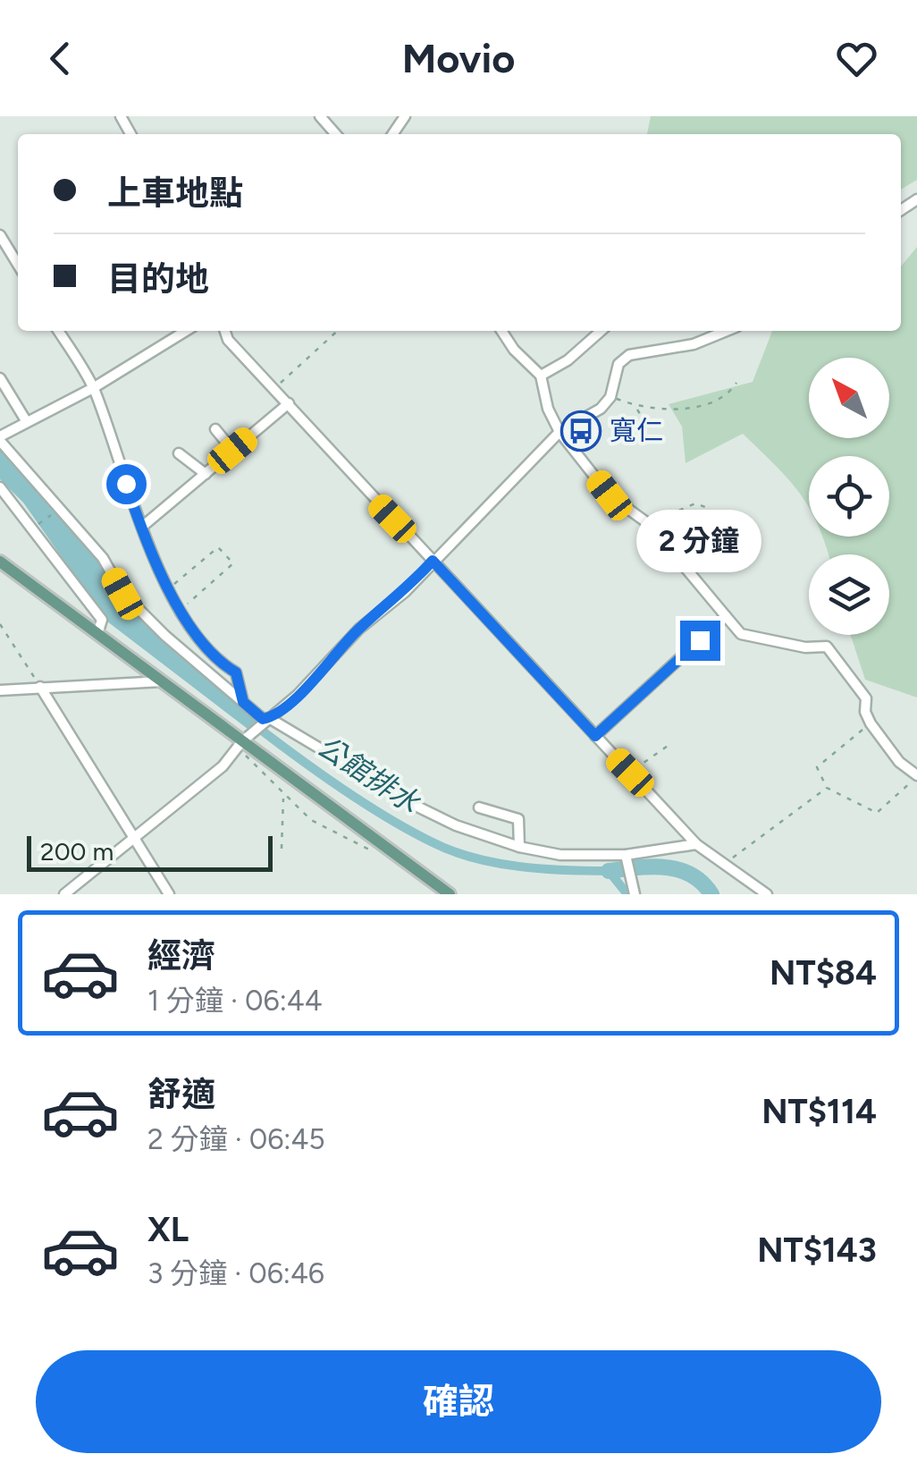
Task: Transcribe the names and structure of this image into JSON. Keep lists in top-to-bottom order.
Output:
{
  "water": ["公館排水"],
  "places": {
    "bus stop": ["寬仁"]
  },
  "scale_bar": "200 m",
  "north": "top left",
  "page": {
    "header": "Movio",
    "banner": ["上車地點", "目的地"],
    "bubble": "2 分鐘",
    "scale": "200 m",
    "list": [
      {
        "name": "經濟",
        "note": "1 分鐘 · 06:44",
        "value": "NT$84"
      },
      {
        "name": "舒適",
        "note": "2 分鐘 · 06:45",
        "value": "NT$114"
      },
      {
        "name": "XL",
        "note": "3 分鐘 · 06:46",
        "value": "NT$143"
      }
    ],
    "buttons": "確認"
  }
}
